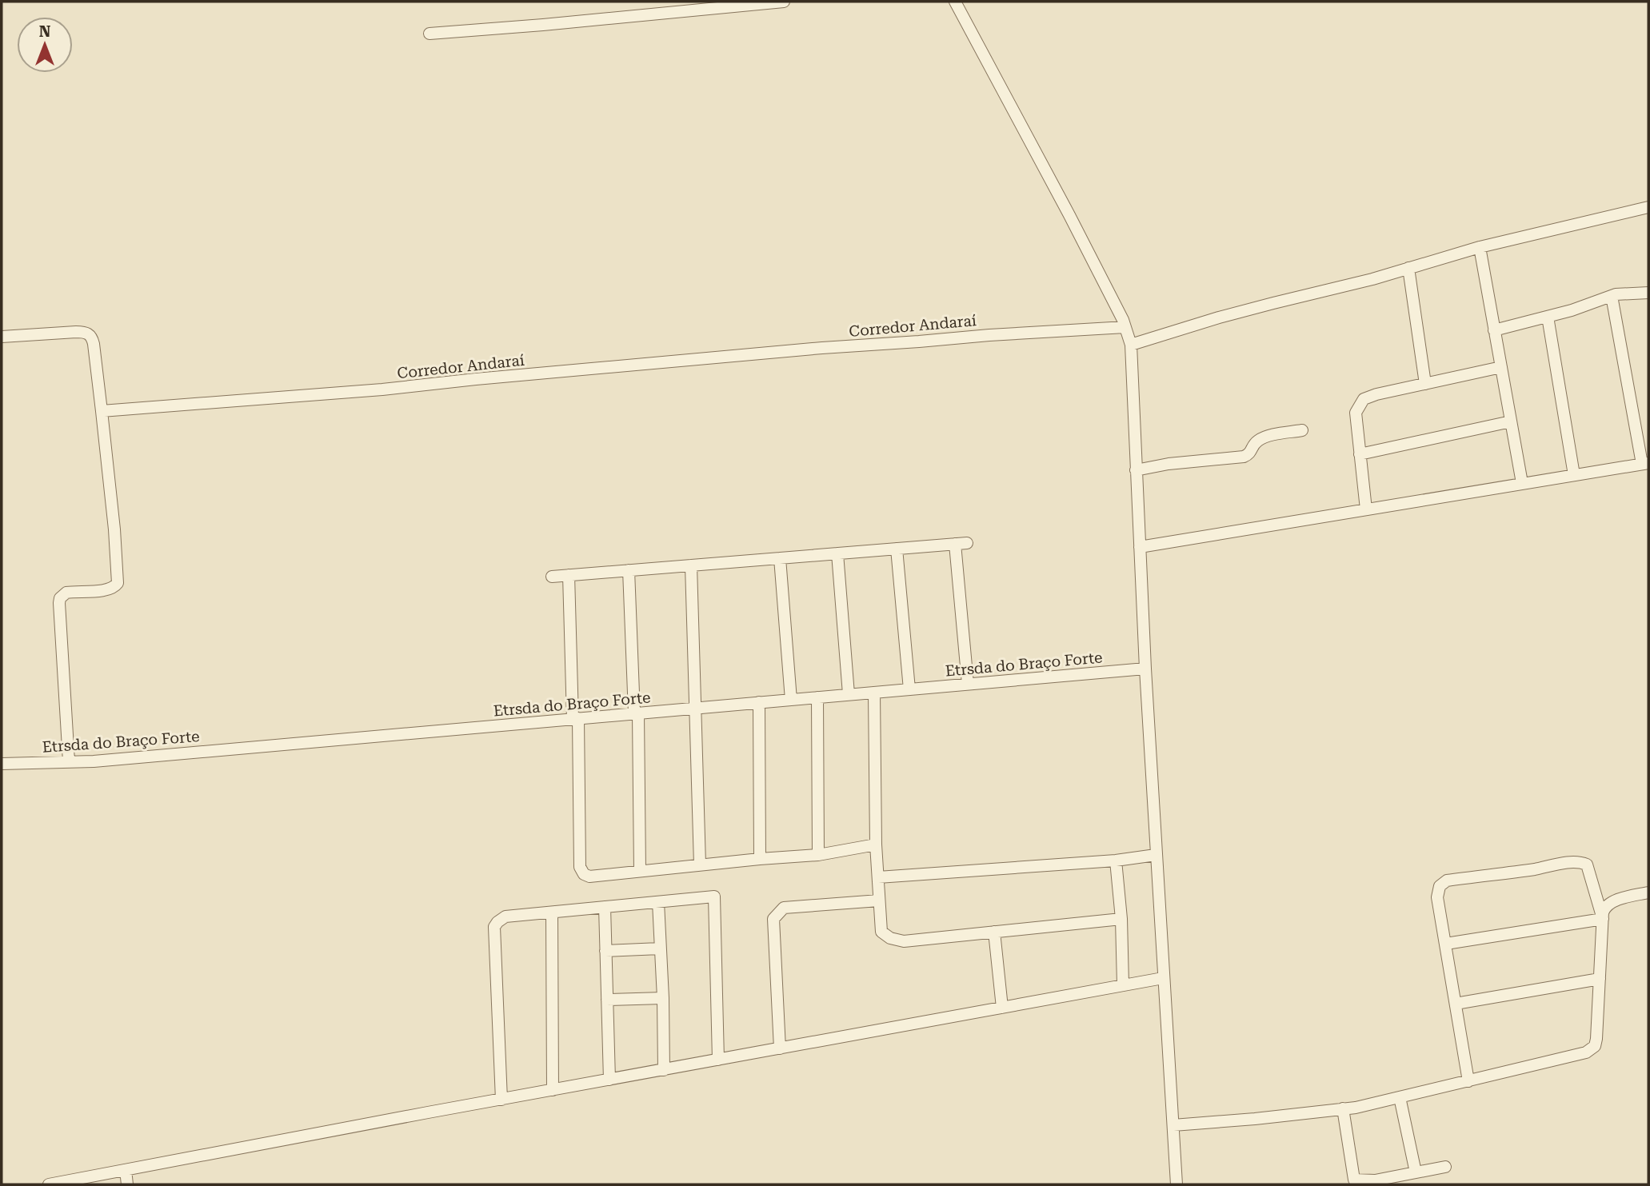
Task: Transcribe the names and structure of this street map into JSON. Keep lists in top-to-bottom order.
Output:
{
  "streets": {
    "street": ["Corredor Andaraí", "Etrsda do Braço Forte"]
  },
  "north": "top"
}
